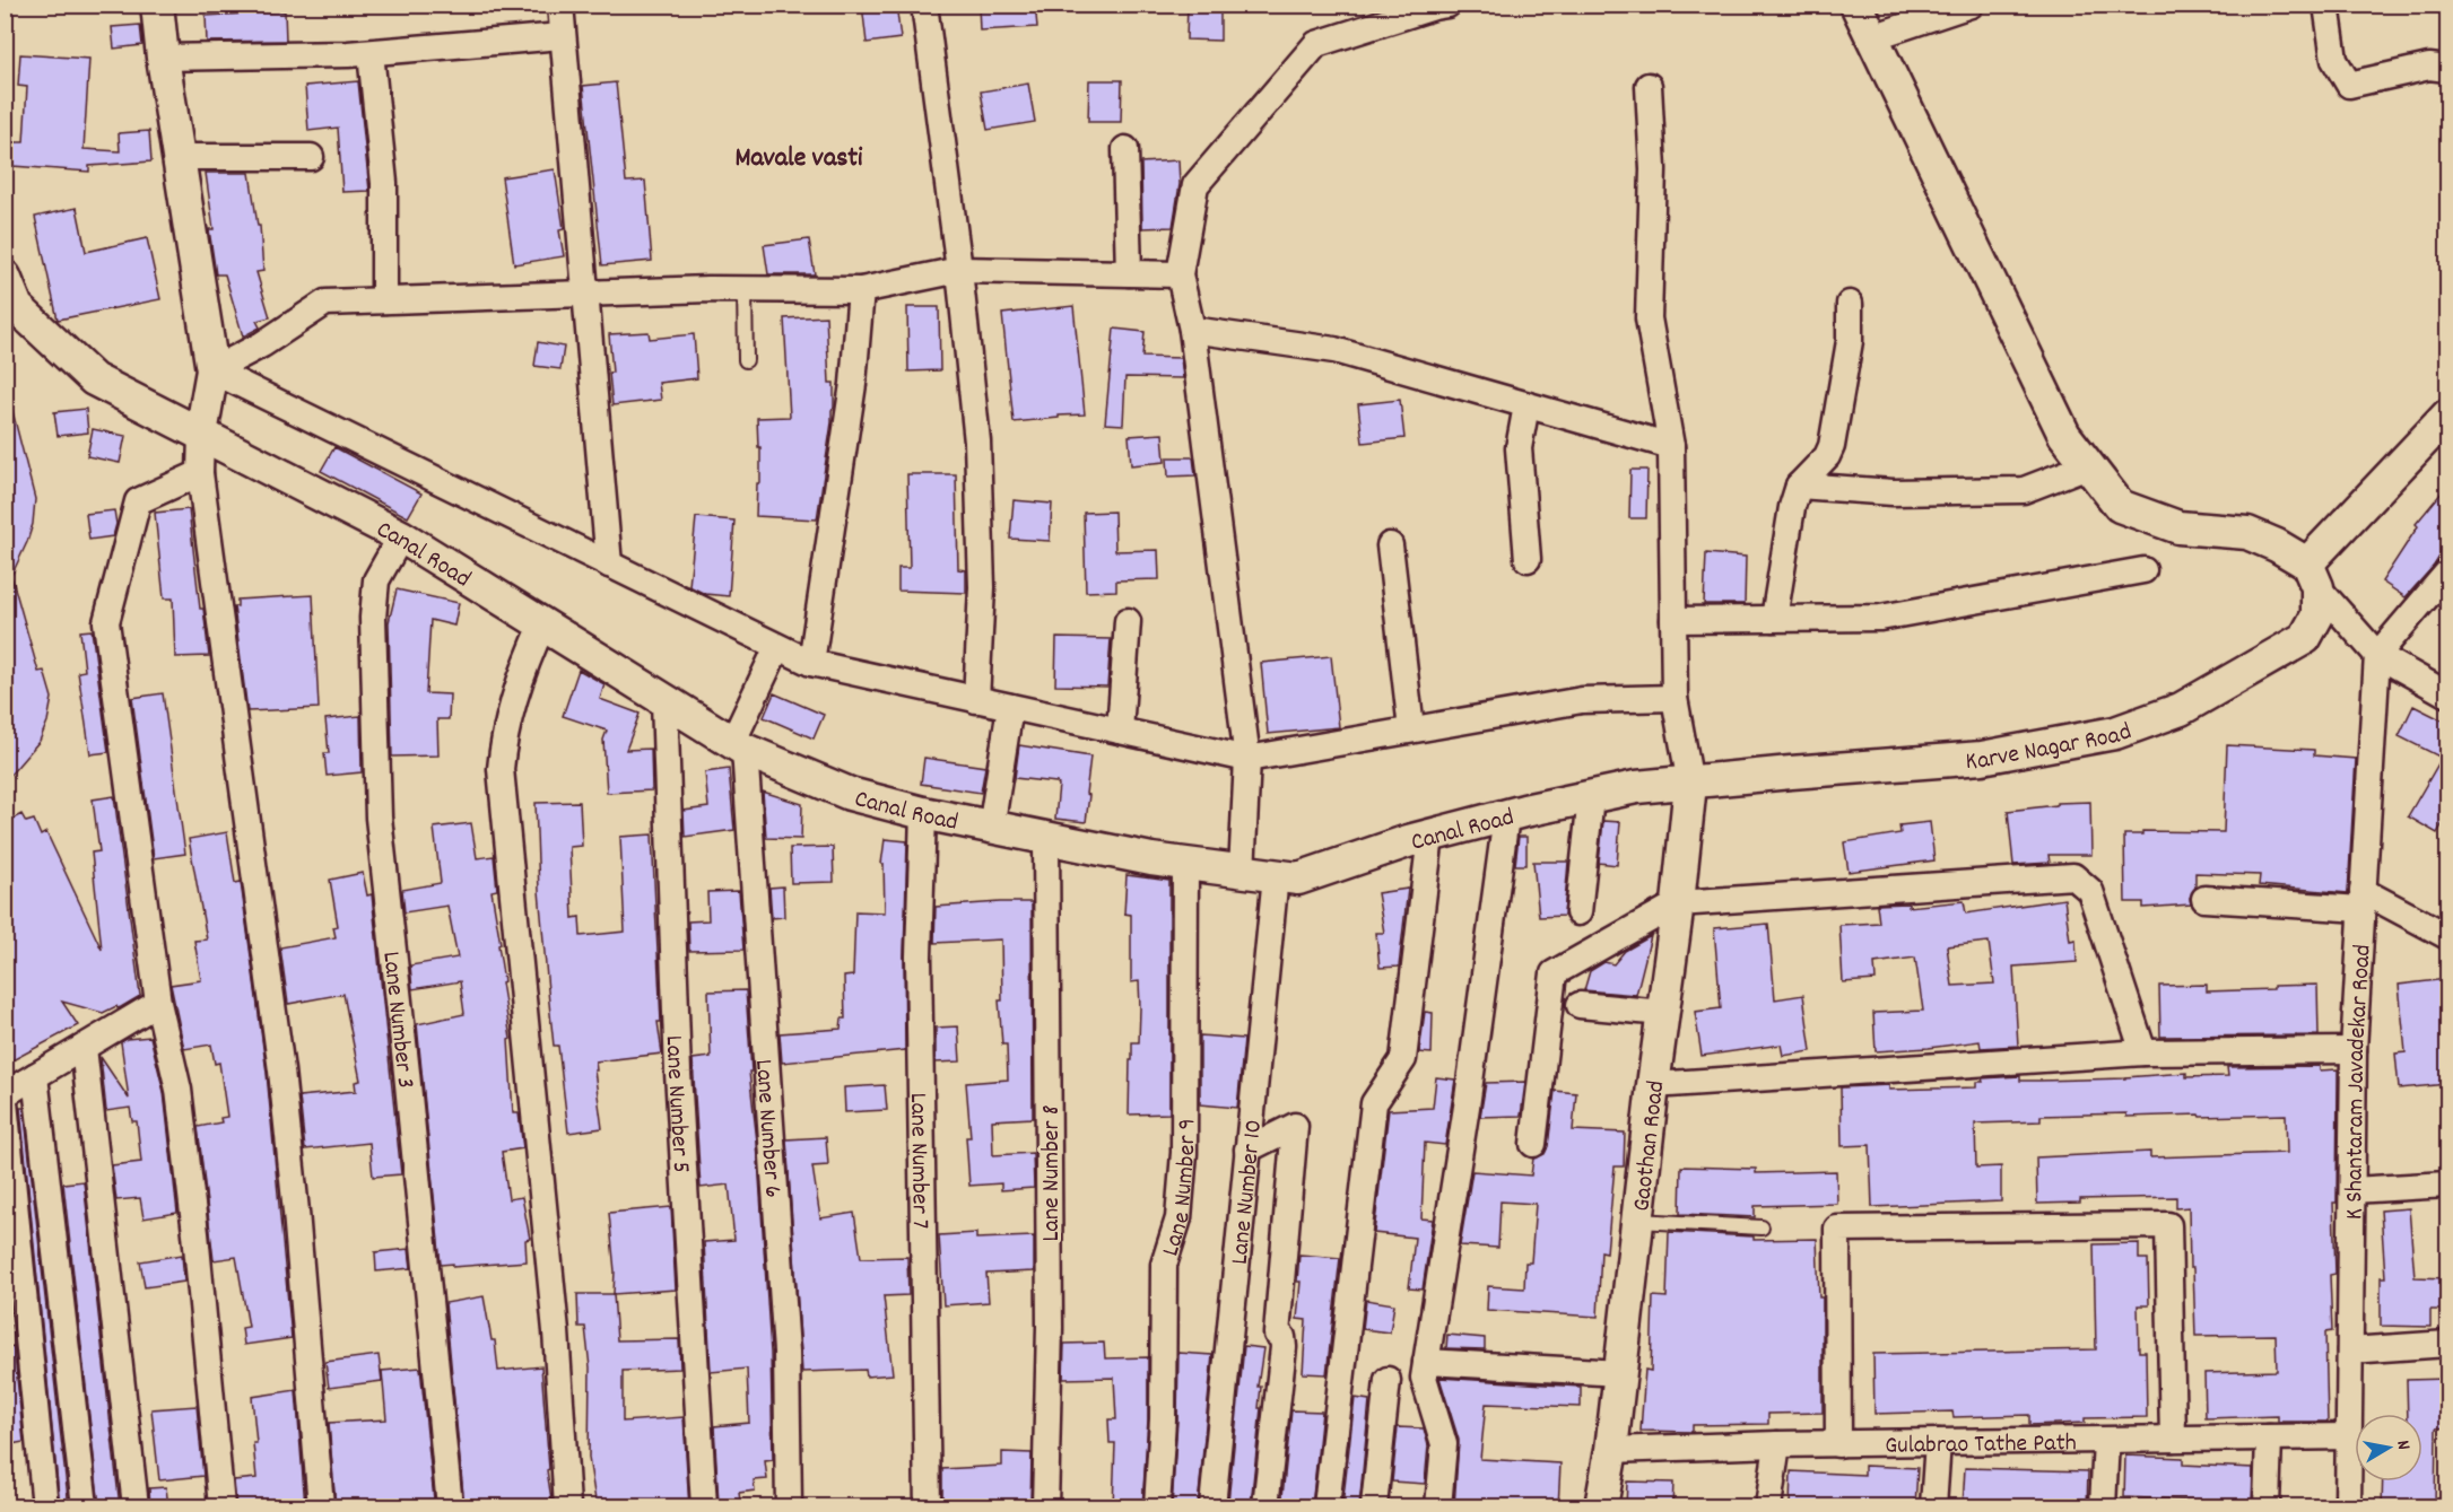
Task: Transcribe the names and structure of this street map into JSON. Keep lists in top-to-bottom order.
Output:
{
  "streets": {
    "street": [
      "Canal Road",
      "Karve Nagar Road",
      "Lane Number 3",
      "K Shantaram Javadekar Road",
      "Lane Number 5",
      "Lane Number 6",
      "Gaothan Road",
      "Lane Number 7",
      "Lane Number 8",
      "Lane Number 9",
      "Lane Number 10",
      "Gulabrao Tathe Path"
    ]
  },
  "crossings": [
    ["Canal Road", "Karve Nagar Road"],
    ["Canal Road", "Lane Number 3"],
    ["Canal Road", "Lane Number 5"],
    ["Canal Road", "Lane Number 6"],
    ["Canal Road", "Gaothan Road"],
    ["Canal Road", "Lane Number 7"],
    ["Canal Road", "Lane Number 8"],
    ["Canal Road", "Lane Number 9"],
    ["Canal Road", "Lane Number 10"],
    ["Karve Nagar Road", "Gaothan Road"],
    ["K Shantaram Javadekar Road", "Gulabrao Tathe Path"],
    ["Gaothan Road", "Gulabrao Tathe Path"]
  ],
  "districts": ["Mavale vasti"],
  "north": "right"
}
